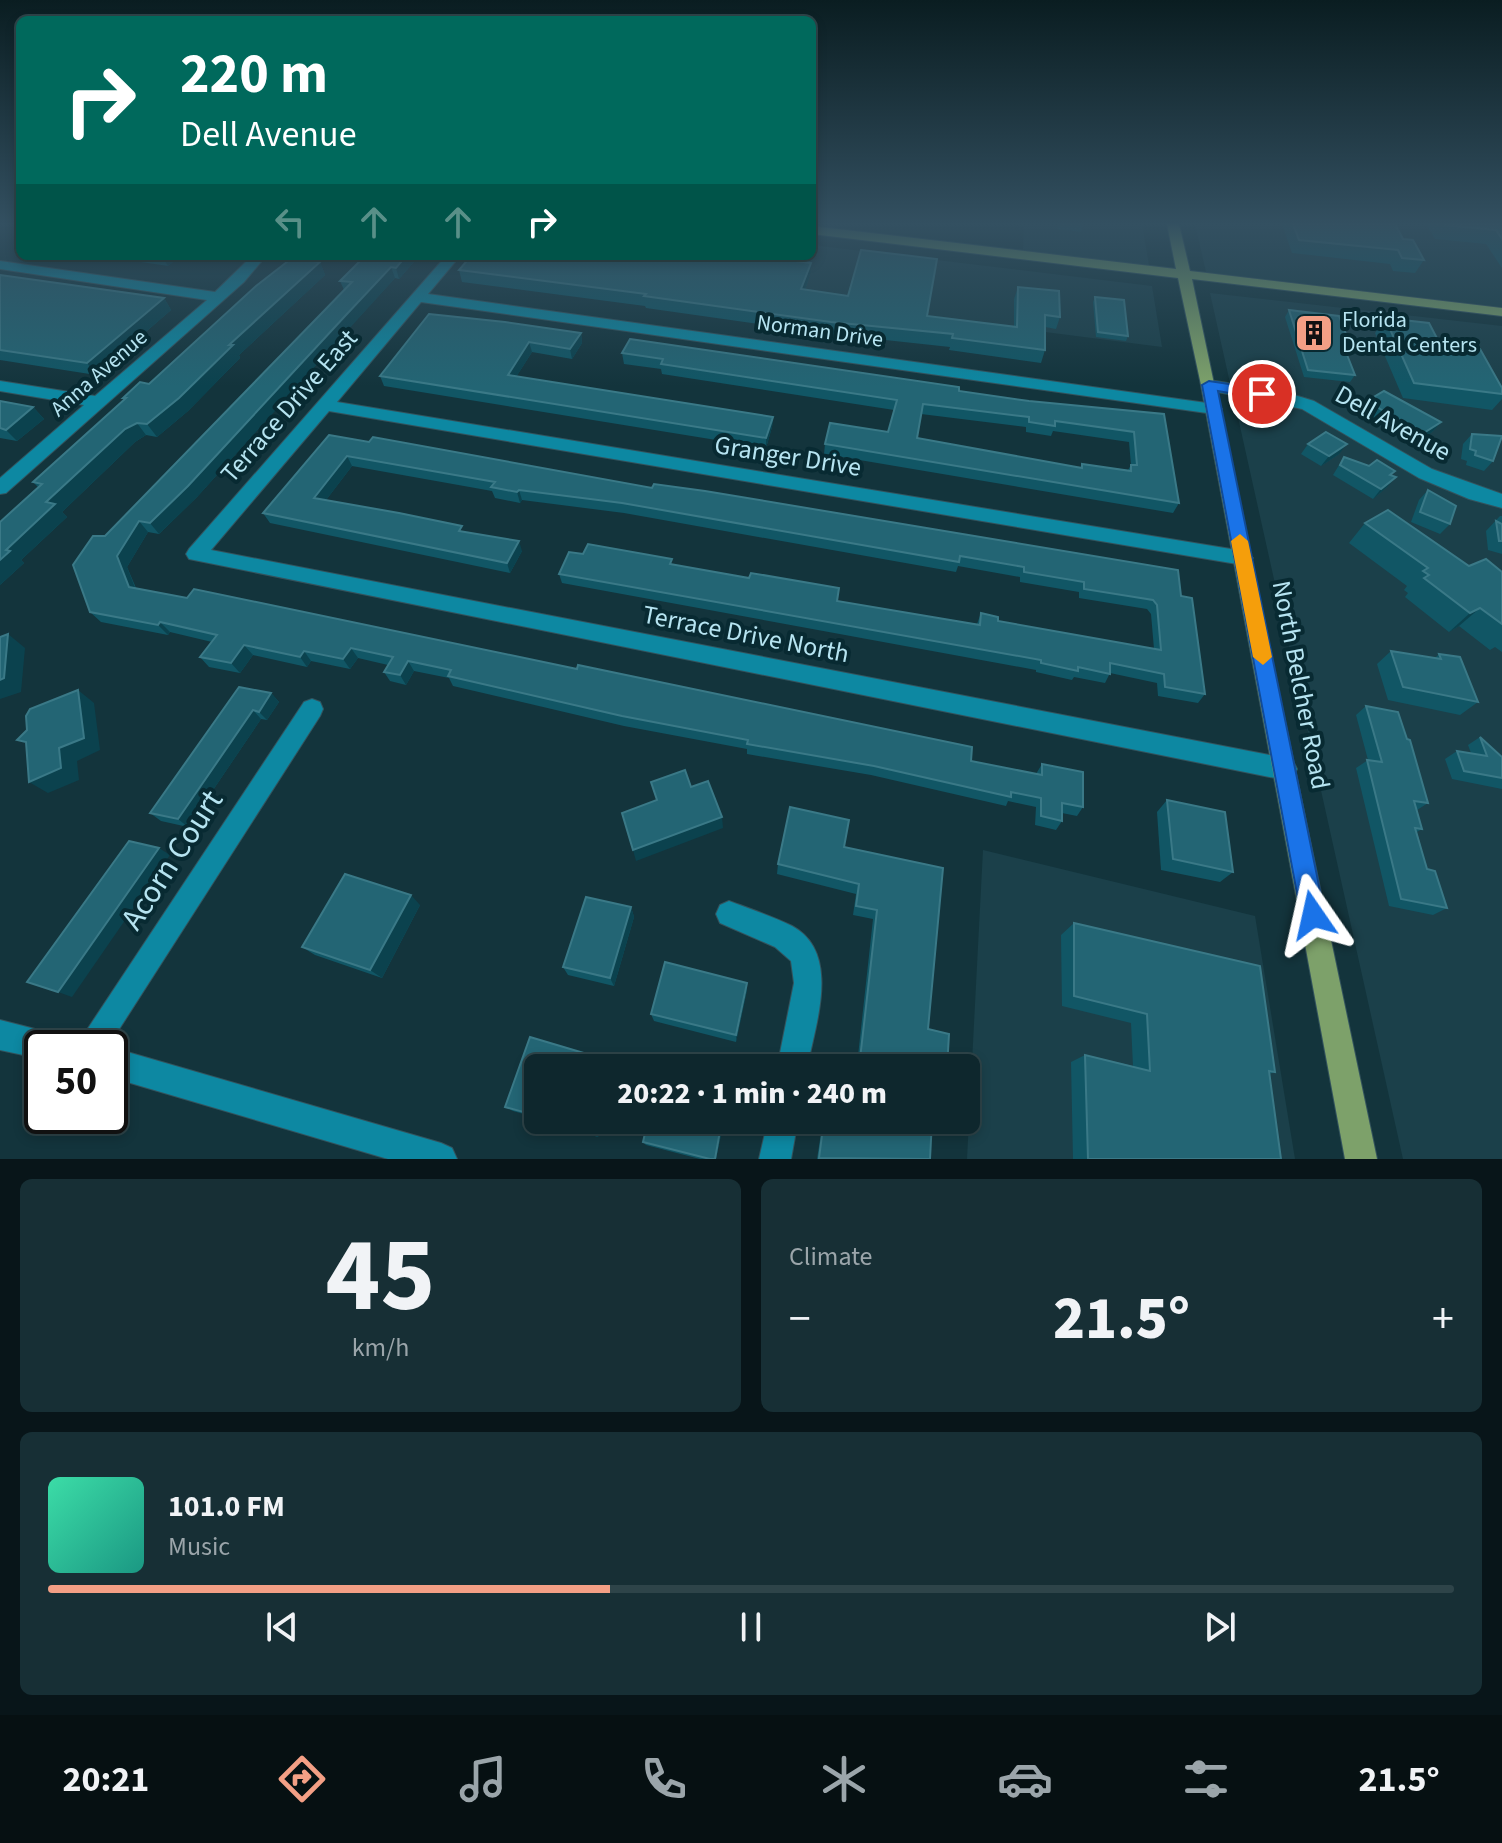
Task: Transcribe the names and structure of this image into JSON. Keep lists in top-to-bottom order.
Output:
{
  "streets": {
    "main road": ["North Belcher Road"],
    "street": [
      "Norman Drive",
      "Anna Avenue",
      "Terrace Drive East",
      "Dell Avenue",
      "Granger Drive",
      "Terrace Drive North",
      "Acorn Court"
    ]
  },
  "crossings": [
    ["Norman Drive", "Terrace Drive East"],
    ["Norman Drive", "North Belcher Road"],
    ["Terrace Drive East", "Granger Drive"],
    ["Terrace Drive East", "Terrace Drive North"],
    ["Dell Avenue", "North Belcher Road"],
    ["Granger Drive", "North Belcher Road"],
    ["Terrace Drive North", "North Belcher Road"]
  ],
  "places": {
    "building": ["Florida Dental Centers"]
  },
  "page": {
    "turn": ["220 m", "Dell Avenue"],
    "limit": "50",
    "trip": "20:22 · 1 min · 240 m",
    "tile": [
      ["45", "km/h"],
      "Climate"
    ],
    "heat": ["−", "21.5°", "+"],
    "song": ["101.0 FM", "Music"],
    "tabs": ["20:21", "21.5°"]
  }
}
